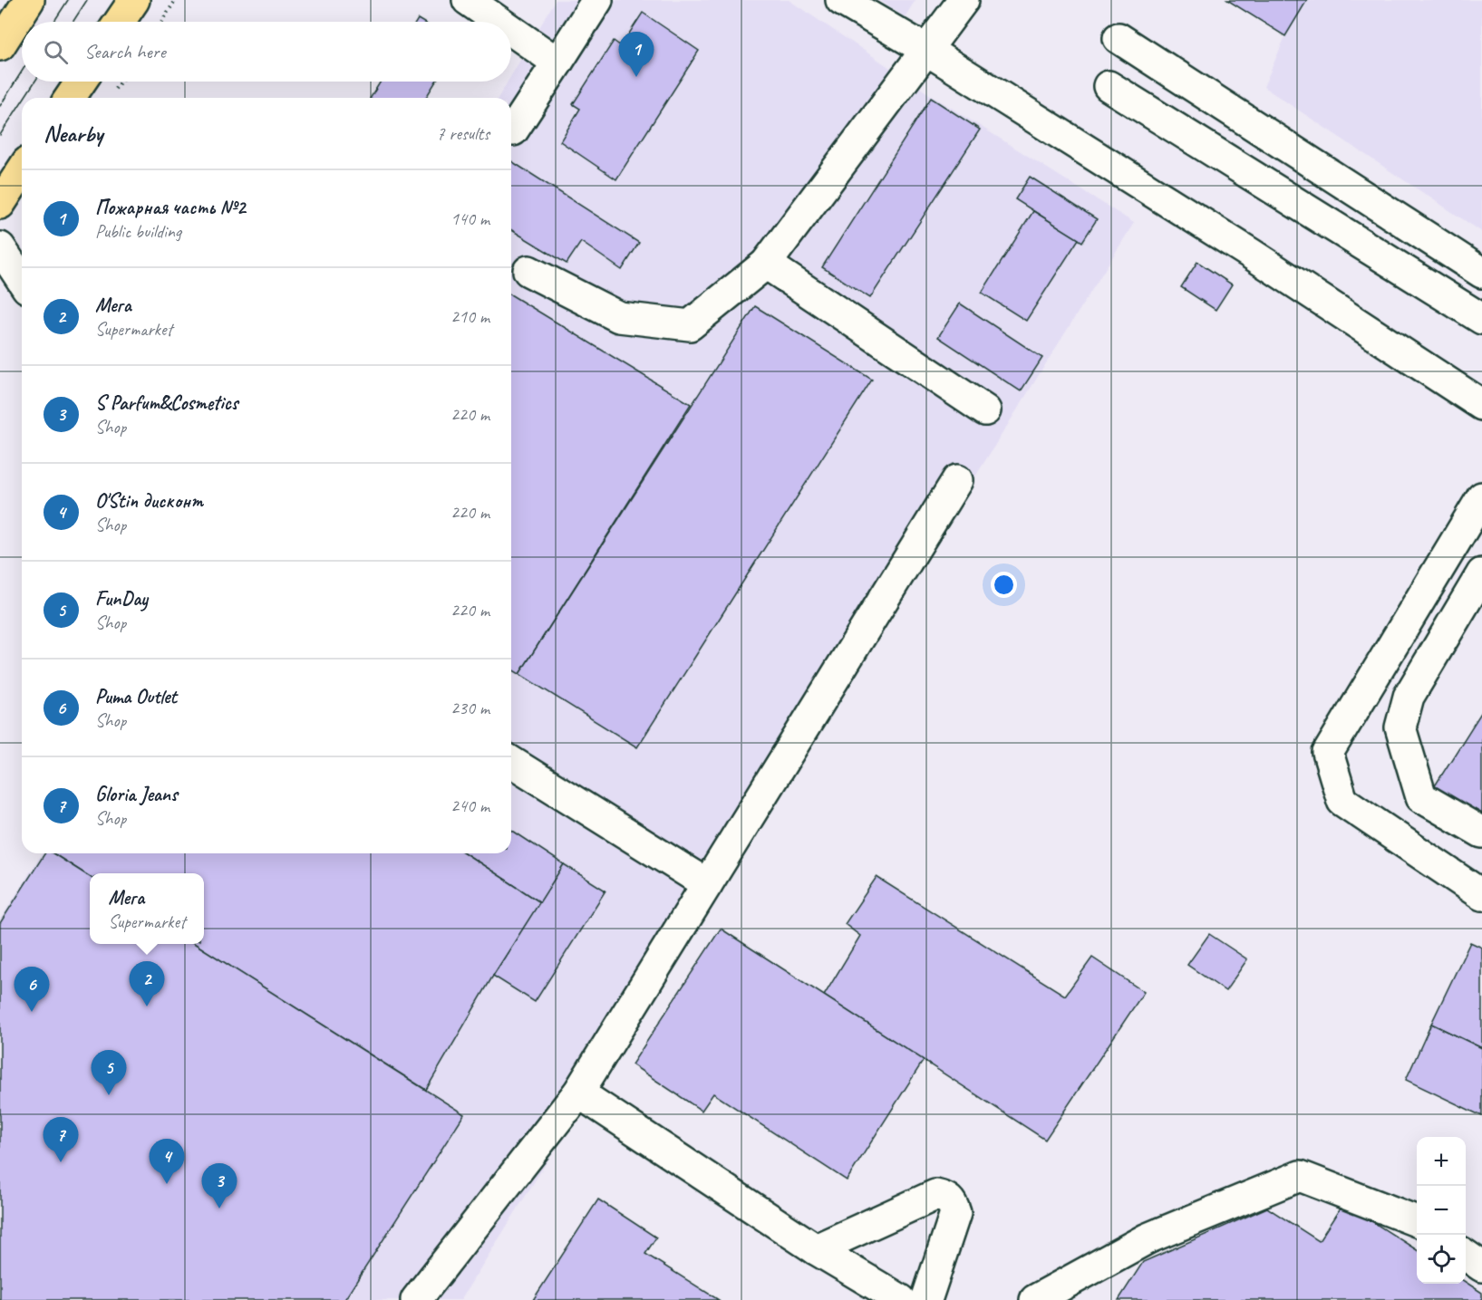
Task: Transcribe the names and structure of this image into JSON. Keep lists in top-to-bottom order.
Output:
{
  "page": {
    "search": "Search here",
    "pins": [
      "1",
      "2",
      "6",
      "5",
      "7",
      "4",
      "3"
    ],
    "heading": ["Nearby", "7 results"],
    "list": [
      {
        "mark": "1",
        "name": "Пожарная часть №2",
        "note": "Public building",
        "value": "140 m"
      },
      {
        "mark": "2",
        "name": "Мега",
        "note": "Supermarket",
        "value": "210 m"
      },
      {
        "mark": "3",
        "name": "S Parfum&Cosmetics",
        "note": "Shop",
        "value": "220 m"
      },
      {
        "mark": "4",
        "name": "O'Stin дисконт",
        "note": "Shop",
        "value": "220 m"
      },
      {
        "mark": "5",
        "name": "FunDay",
        "note": "Shop",
        "value": "220 m"
      },
      {
        "mark": "6",
        "name": "Puma Outlet",
        "note": "Shop",
        "value": "230 m"
      },
      {
        "mark": "7",
        "name": "Gloria Jeans",
        "note": "Shop",
        "value": "240 m"
      }
    ],
    "popup": ["Мега", "Supermarket"],
    "map_buttons": ["+", "−"]
  }
}
